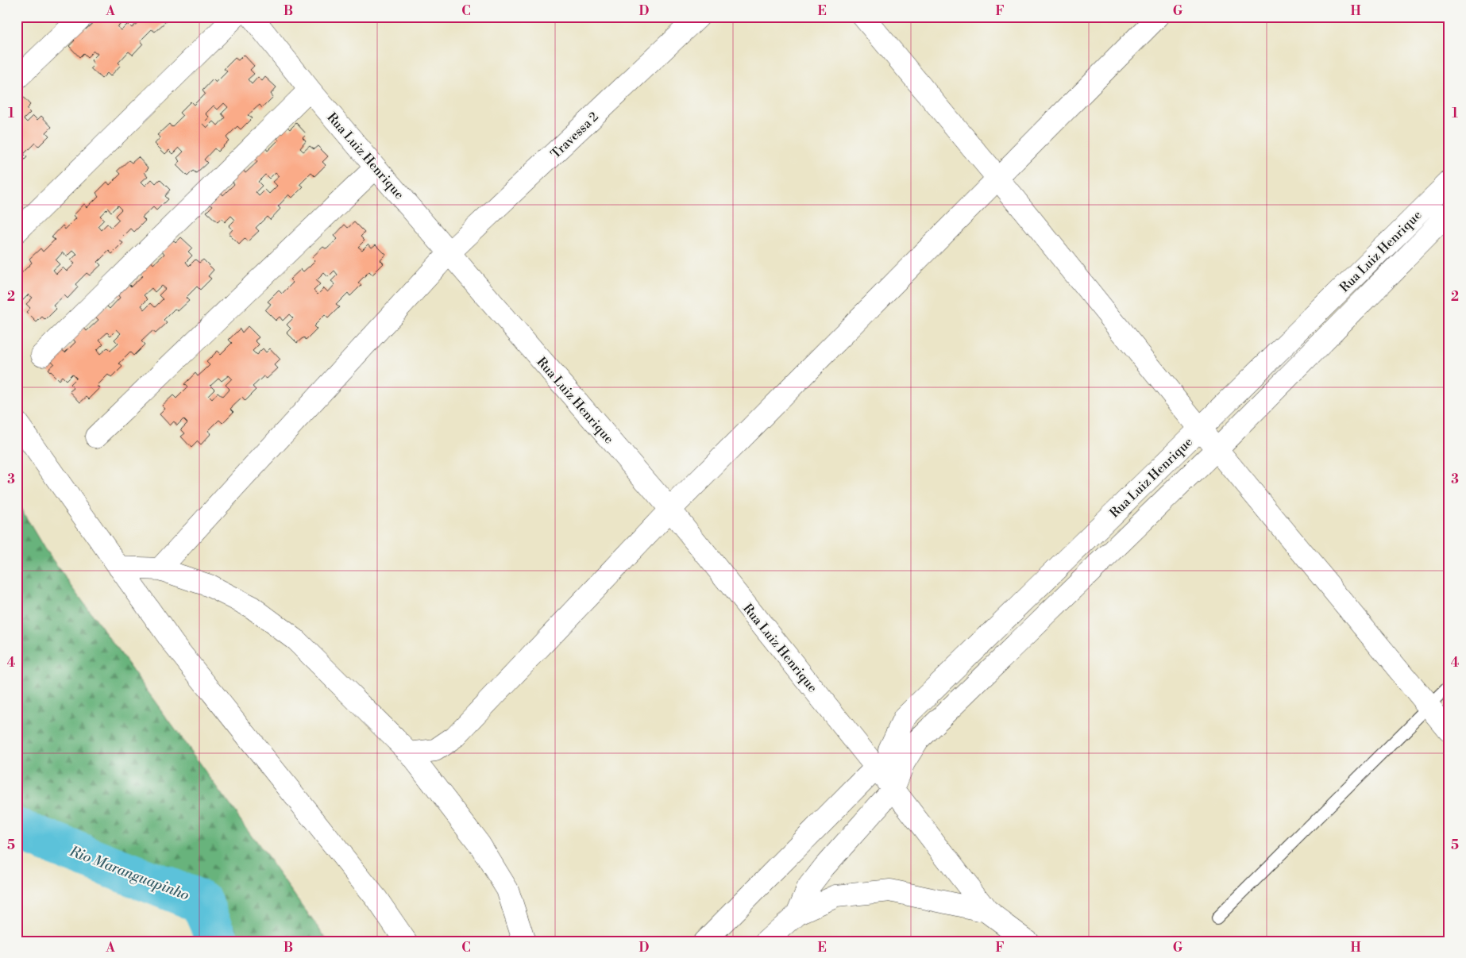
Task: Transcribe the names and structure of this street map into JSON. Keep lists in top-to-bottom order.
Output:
{
  "streets": {
    "street": ["Travessa 2", "Rua Luiz Henrique"]
  },
  "crossings": [
    ["Travessa 2", "Rua Luiz Henrique"]
  ],
  "water": ["Rio Maranguapinho"],
  "grid": {
    "columns": [
      "A",
      "B",
      "C",
      "D",
      "E",
      "F",
      "G",
      "H"
    ],
    "rows": [
      "1",
      "2",
      "3",
      "4",
      "5"
    ]
  }
}
